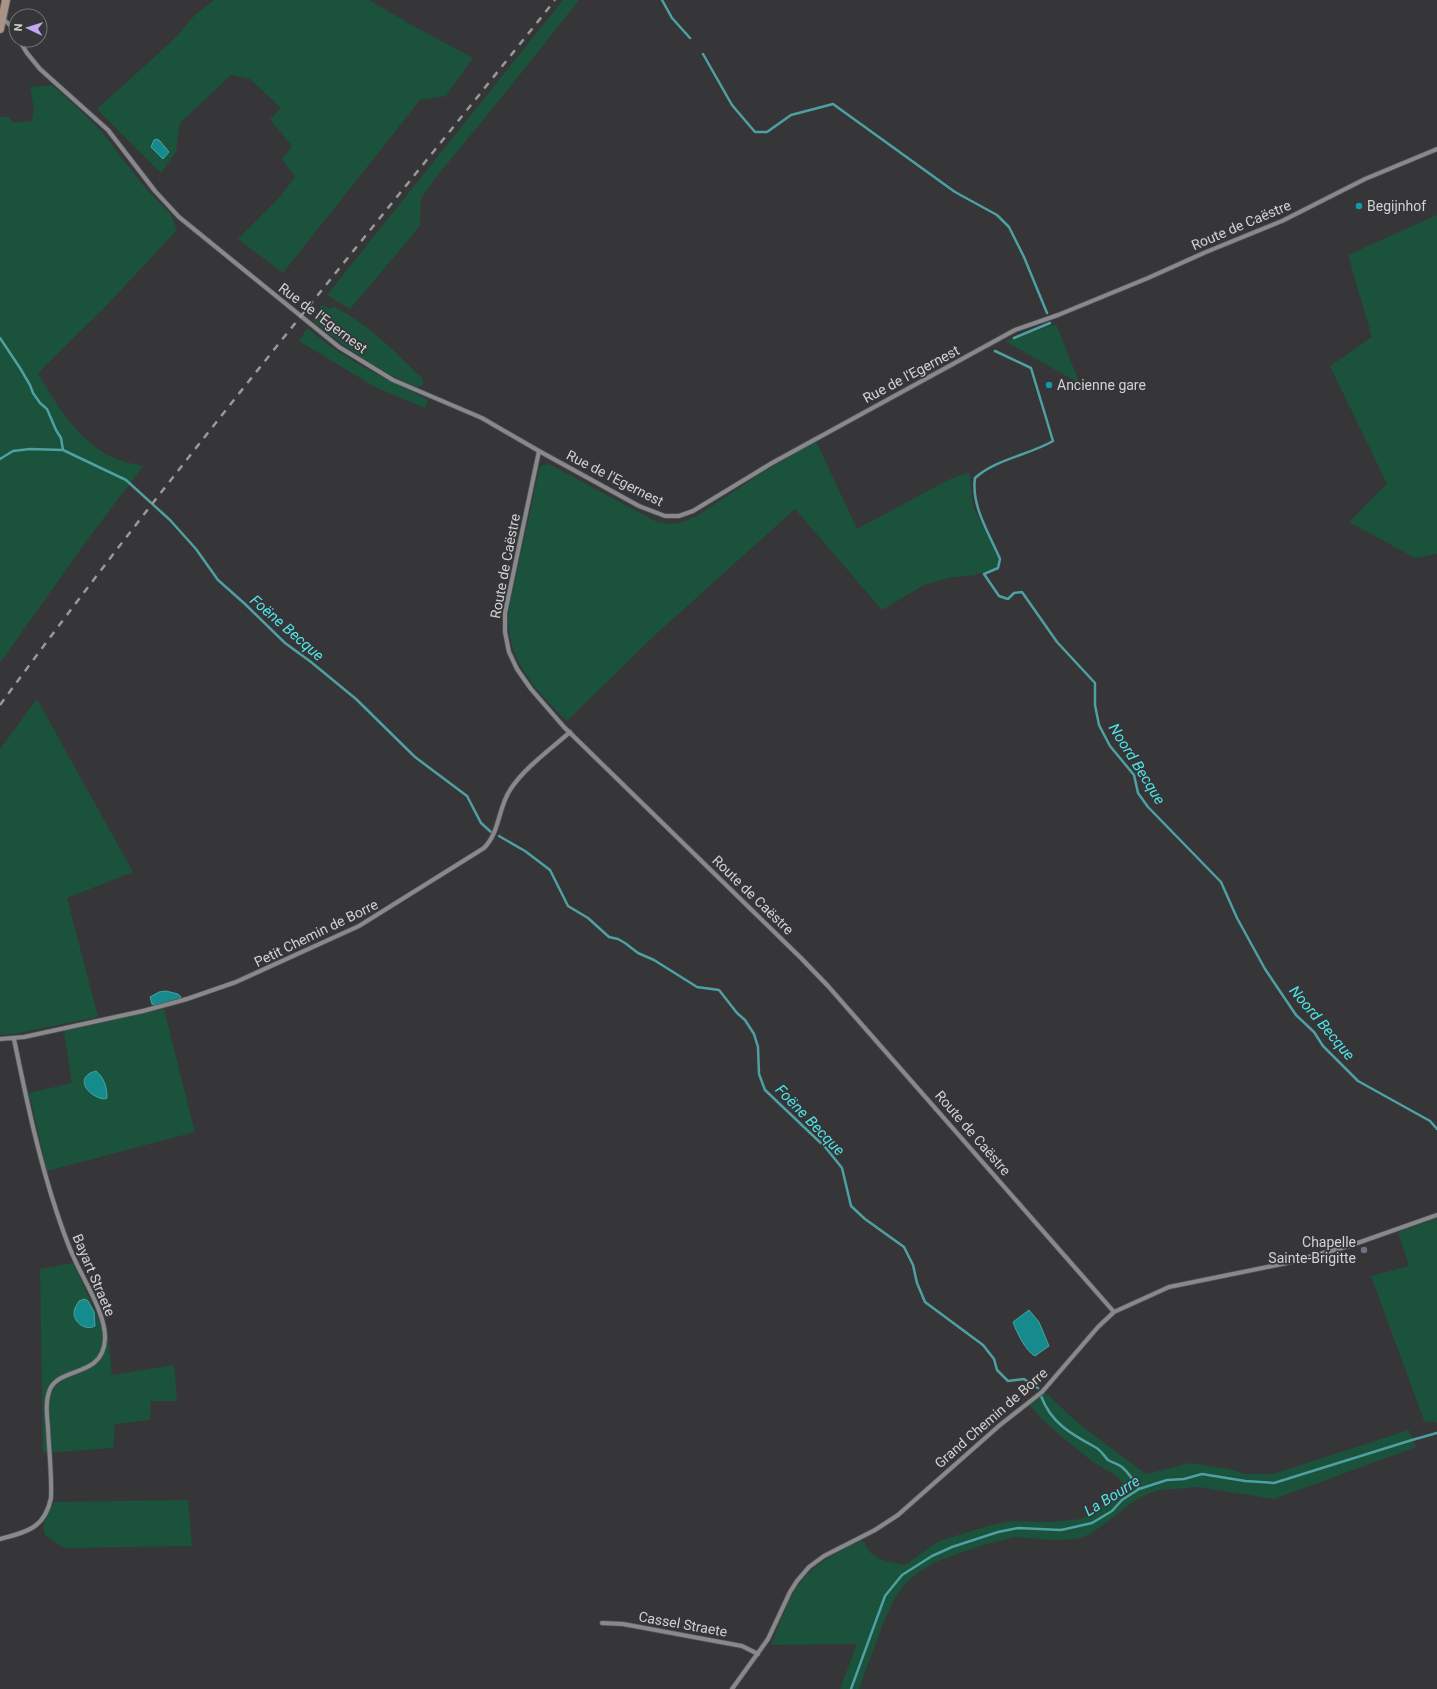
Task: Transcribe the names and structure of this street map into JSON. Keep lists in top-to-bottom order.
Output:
{
  "streets": {
    "street": [
      "Route de Caëstre",
      "Rue de l'Egernest",
      "Petit Chemin de Borre",
      "Bayart Straete",
      "Grand Chemin de Borre",
      "Cassel Straete"
    ]
  },
  "crossings": [
    ["Route de Caëstre", "Rue de l'Egernest"],
    ["Route de Caëstre", "Petit Chemin de Borre"],
    ["Route de Caëstre", "Grand Chemin de Borre"],
    ["Petit Chemin de Borre", "Bayart Straete"],
    ["Grand Chemin de Borre", "Cassel Straete"]
  ],
  "water": ["Foëne Becque", "Noord Becque", "La Bourre"],
  "places": ["Begijnhof", "Ancienne gare", "Chapelle Sainte-Brigitte"],
  "north": "left"
}
